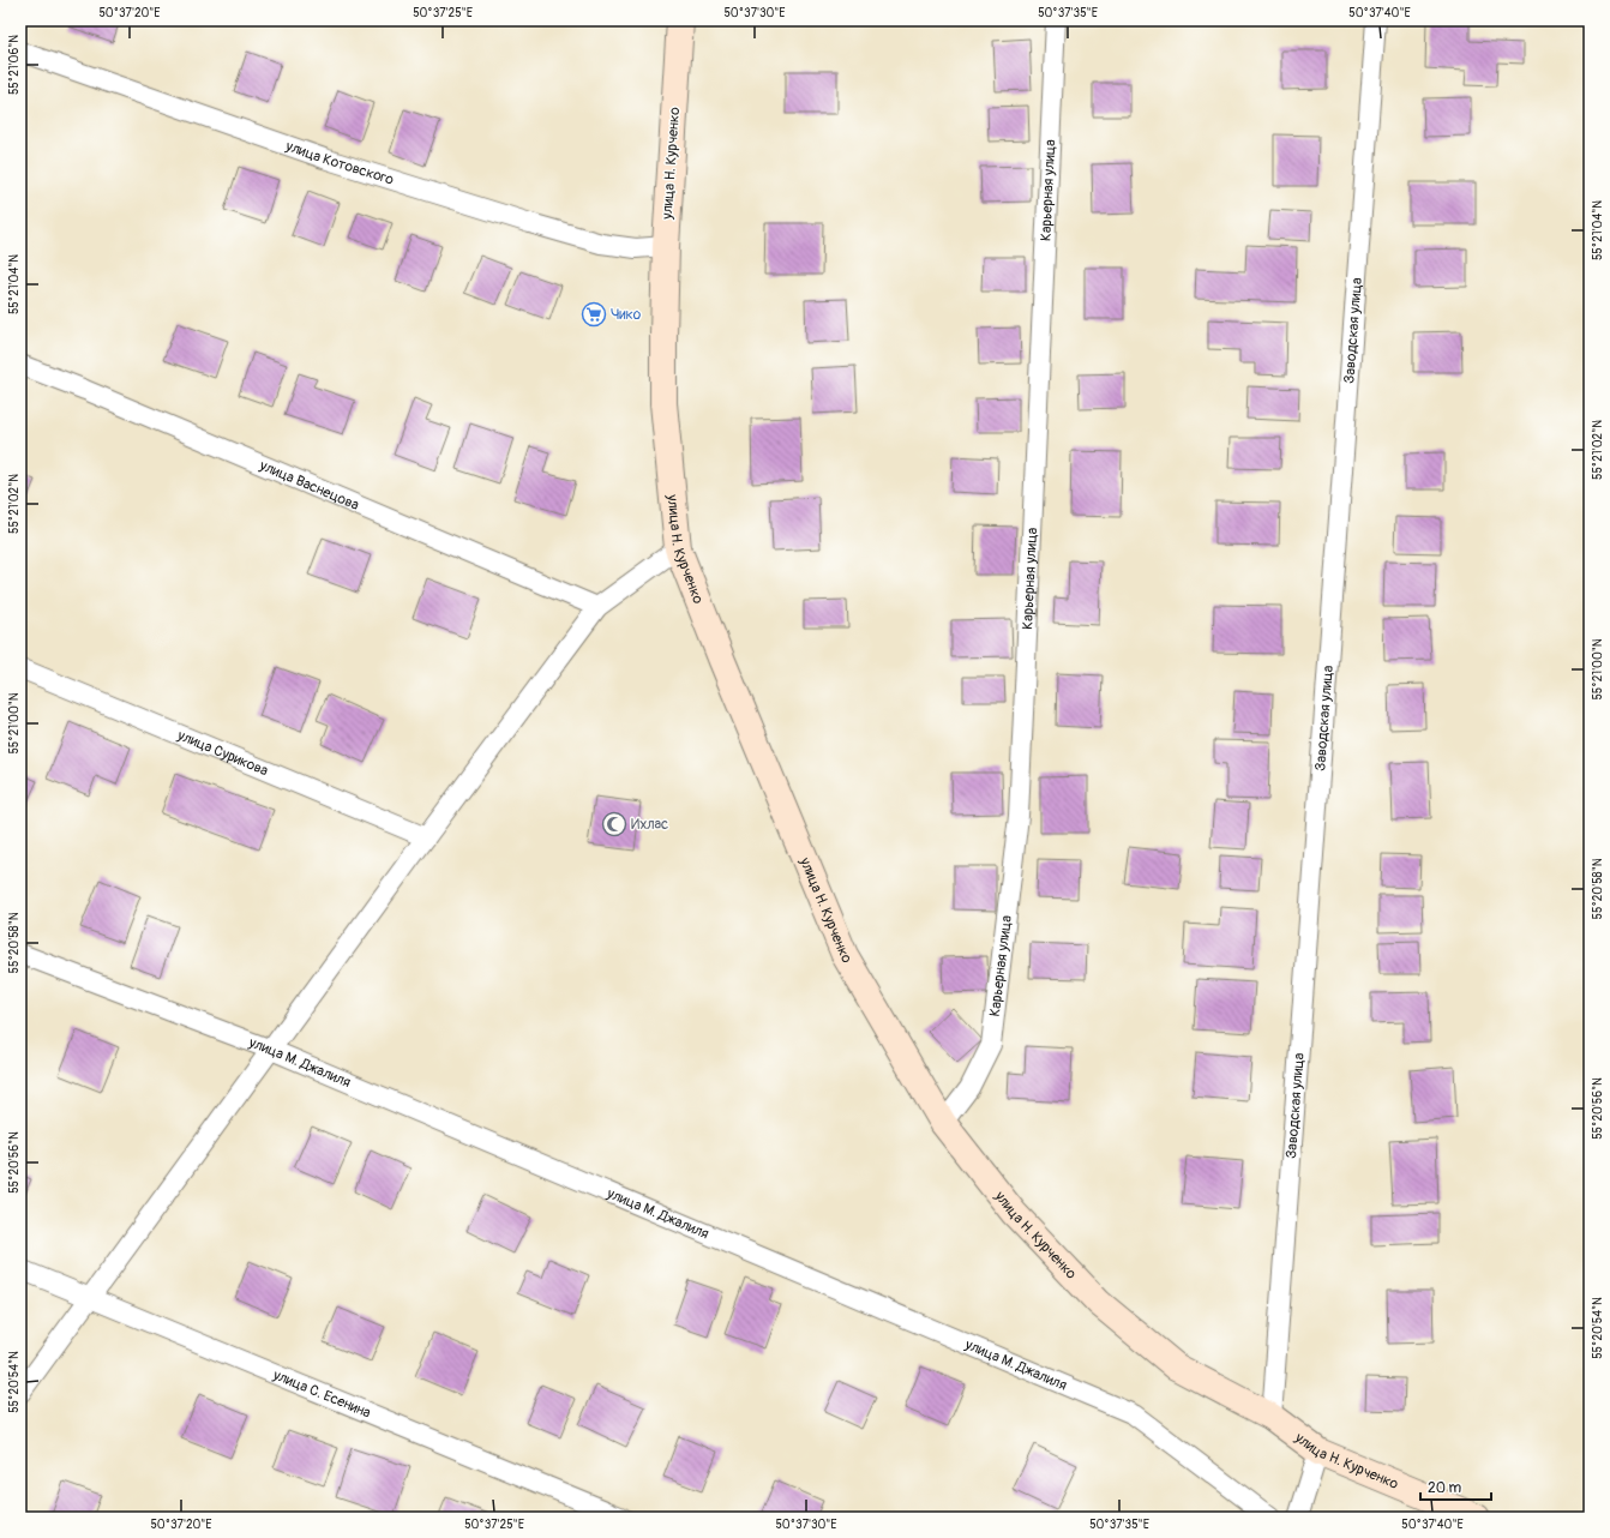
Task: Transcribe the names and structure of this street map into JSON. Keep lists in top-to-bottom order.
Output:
{
  "streets": {
    "main road": ["улица Н. Курченко"],
    "street": [
      "улица Котовского",
      "Карьерная улица",
      "Заводская улица",
      "улица Васнецова",
      "улица Сурикова",
      "улица М. Джалиля",
      "улица С. Есенина"
    ]
  },
  "crossings": [
    ["улица Котовского", "улица Н. Курченко"],
    ["улица Н. Курченко", "Карьерная улица"],
    ["улица Н. Курченко", "Заводская улица"]
  ],
  "places": {
    "supermarket": ["Чико"],
    "mosque": ["Ихлас"]
  },
  "scale_bar": "20 m",
  "coordinates": [
    "50°37'20\"E",
    "50°37'25\"E",
    "50°37'30\"E",
    "50°37'35\"E",
    "50°37'40\"E",
    "55°21'06\"N",
    "55°21'04\"N",
    "55°21'02\"N",
    "55°21'00\"N",
    "55°20'58\"N",
    "55°20'56\"N",
    "55°20'54\"N"
  ]
}
